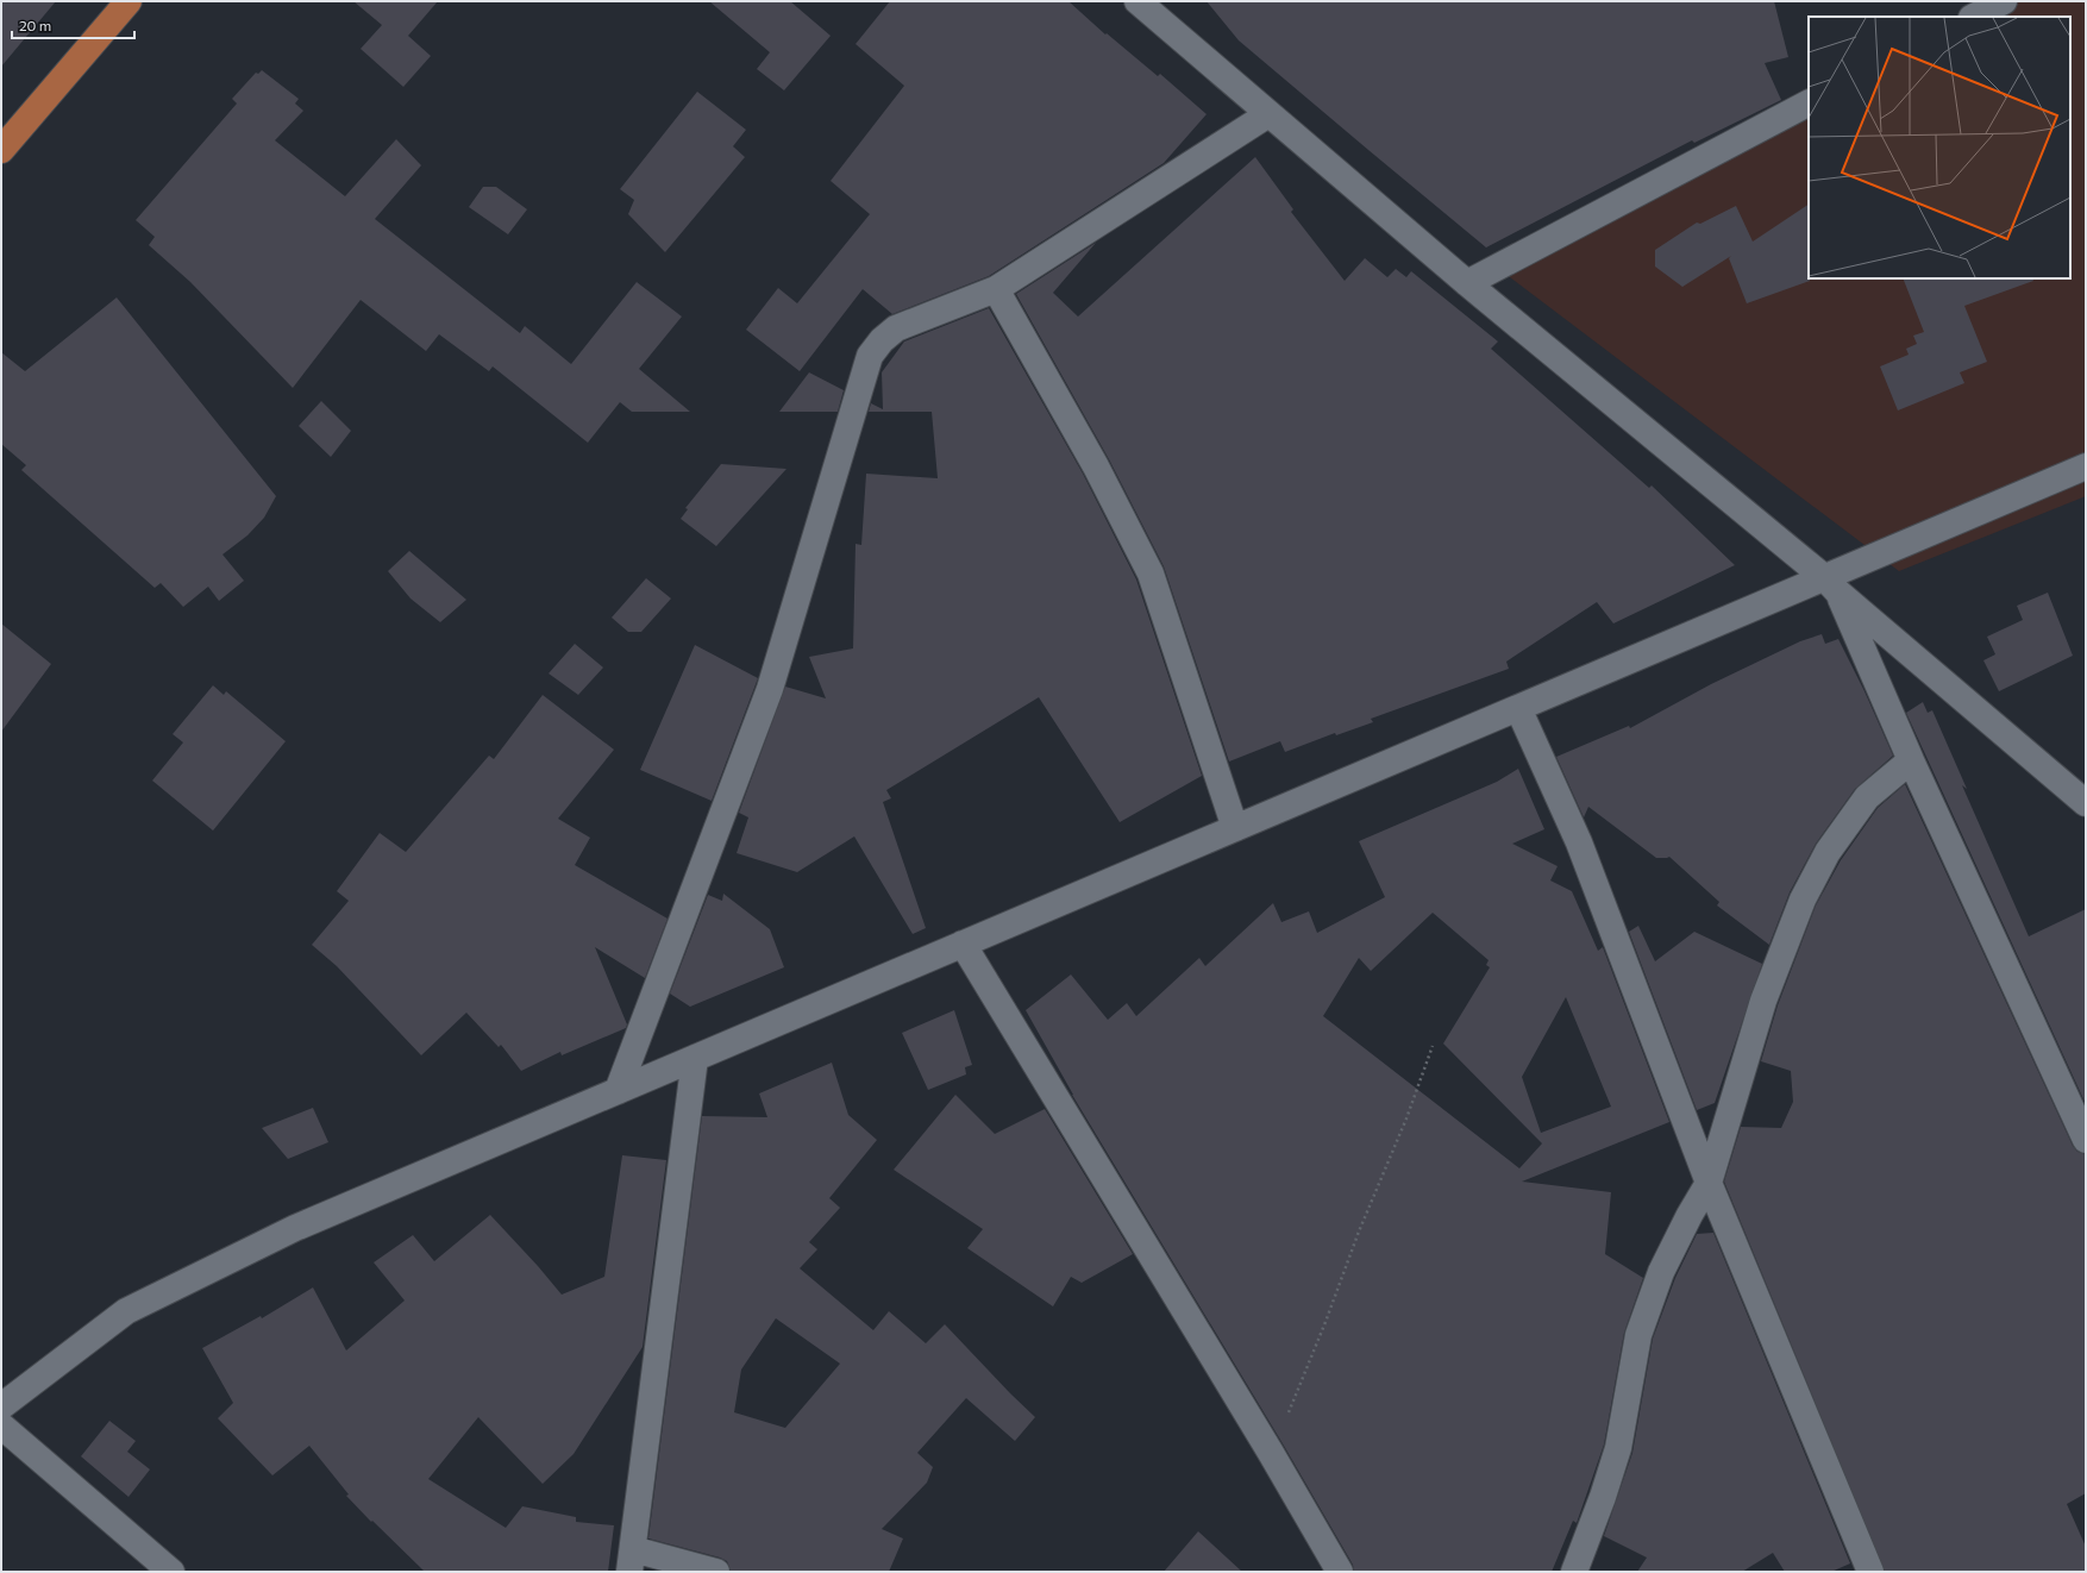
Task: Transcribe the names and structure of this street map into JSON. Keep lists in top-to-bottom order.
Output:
{
  "scale_bar": "20 m"
}
